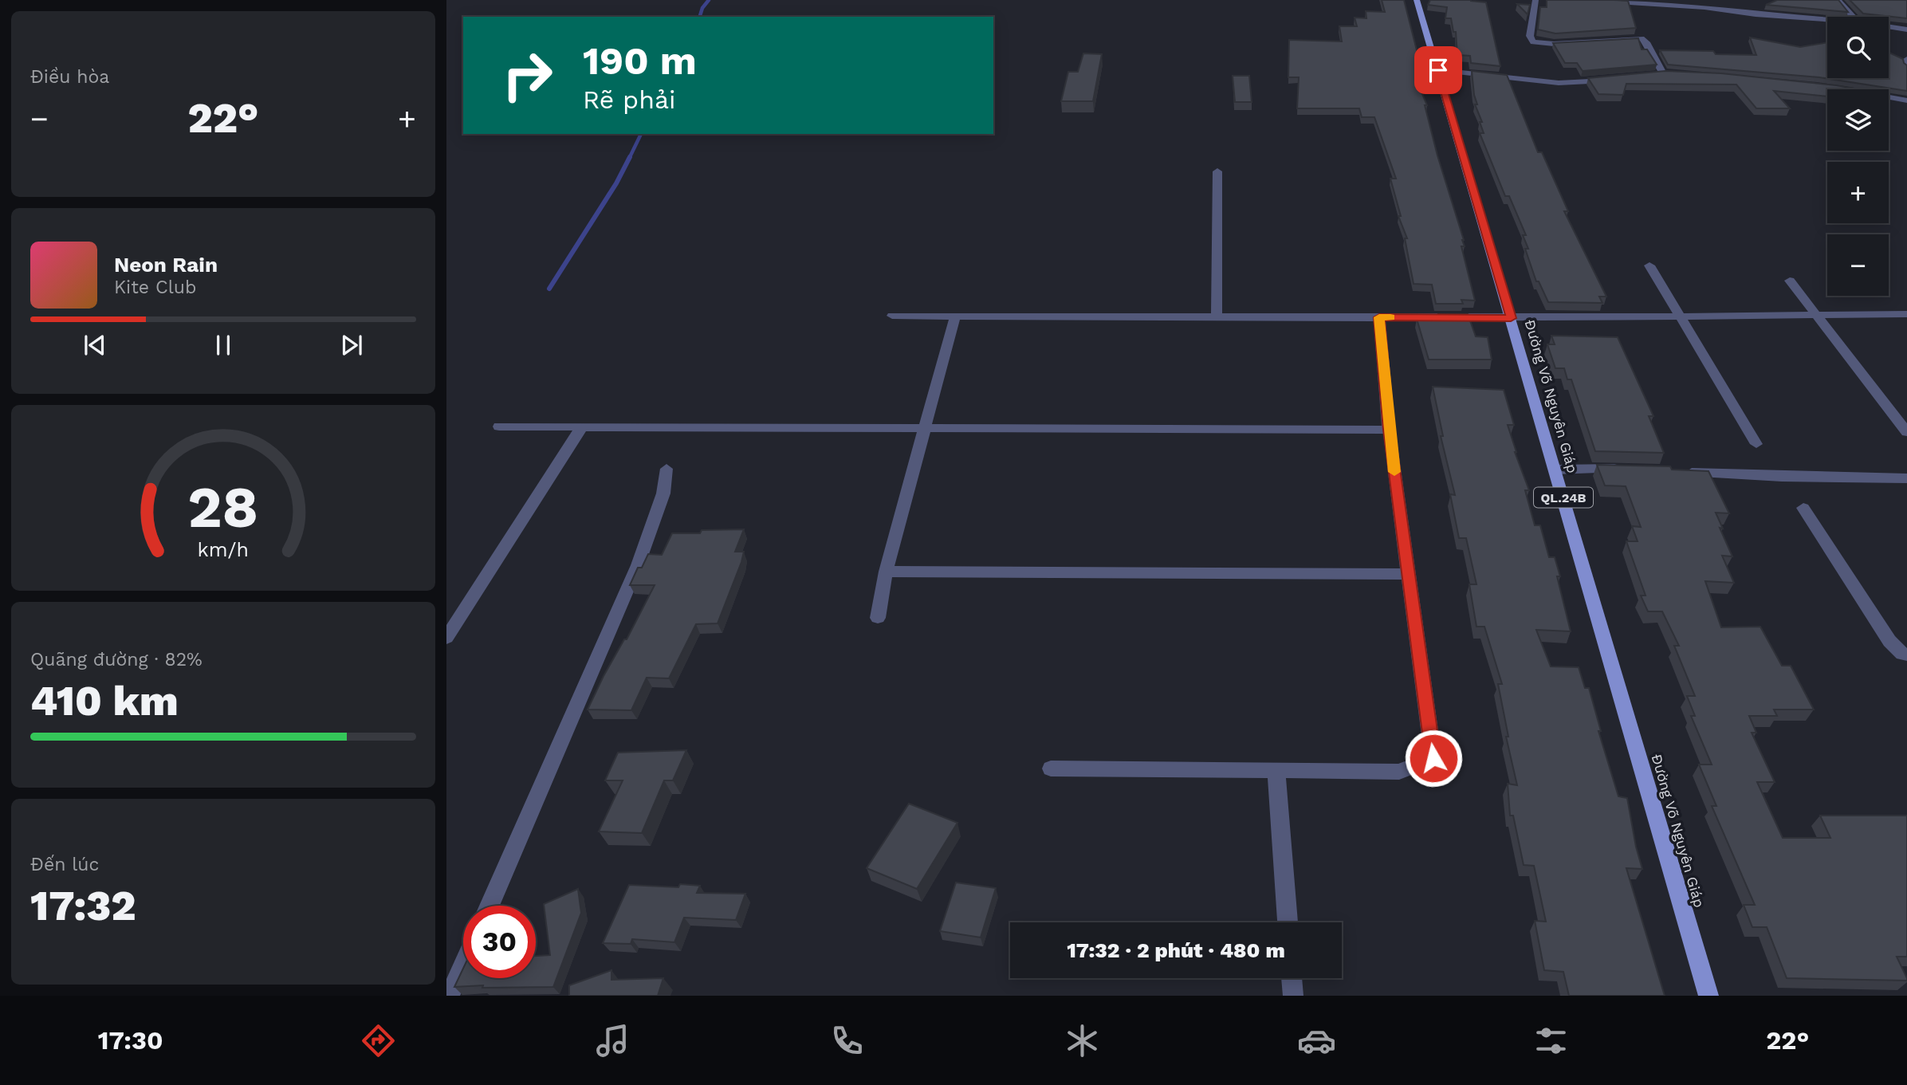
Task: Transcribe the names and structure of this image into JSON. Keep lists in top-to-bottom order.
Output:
{
  "streets": {
    "main road": ["Đường Võ Nguyên Giáp", "QL.24B"]
  },
  "page": {
    "tile": [
      "Điều hòa",
      ["Quãng đường · 82%", "410 km"],
      ["Đến lúc", "17:32"]
    ],
    "map_buttons": ["+", "−"],
    "turn": ["190 m", "Rẽ phải"],
    "heat": ["−", "22°", "+"],
    "song": ["Neon Rain", "Kite Club"],
    "limit": "30",
    "trip": "17:32 · 2 phút · 480 m",
    "tabs": ["17:30", "22°"],
    "gauge": ["28", "km/h"]
  }
}
